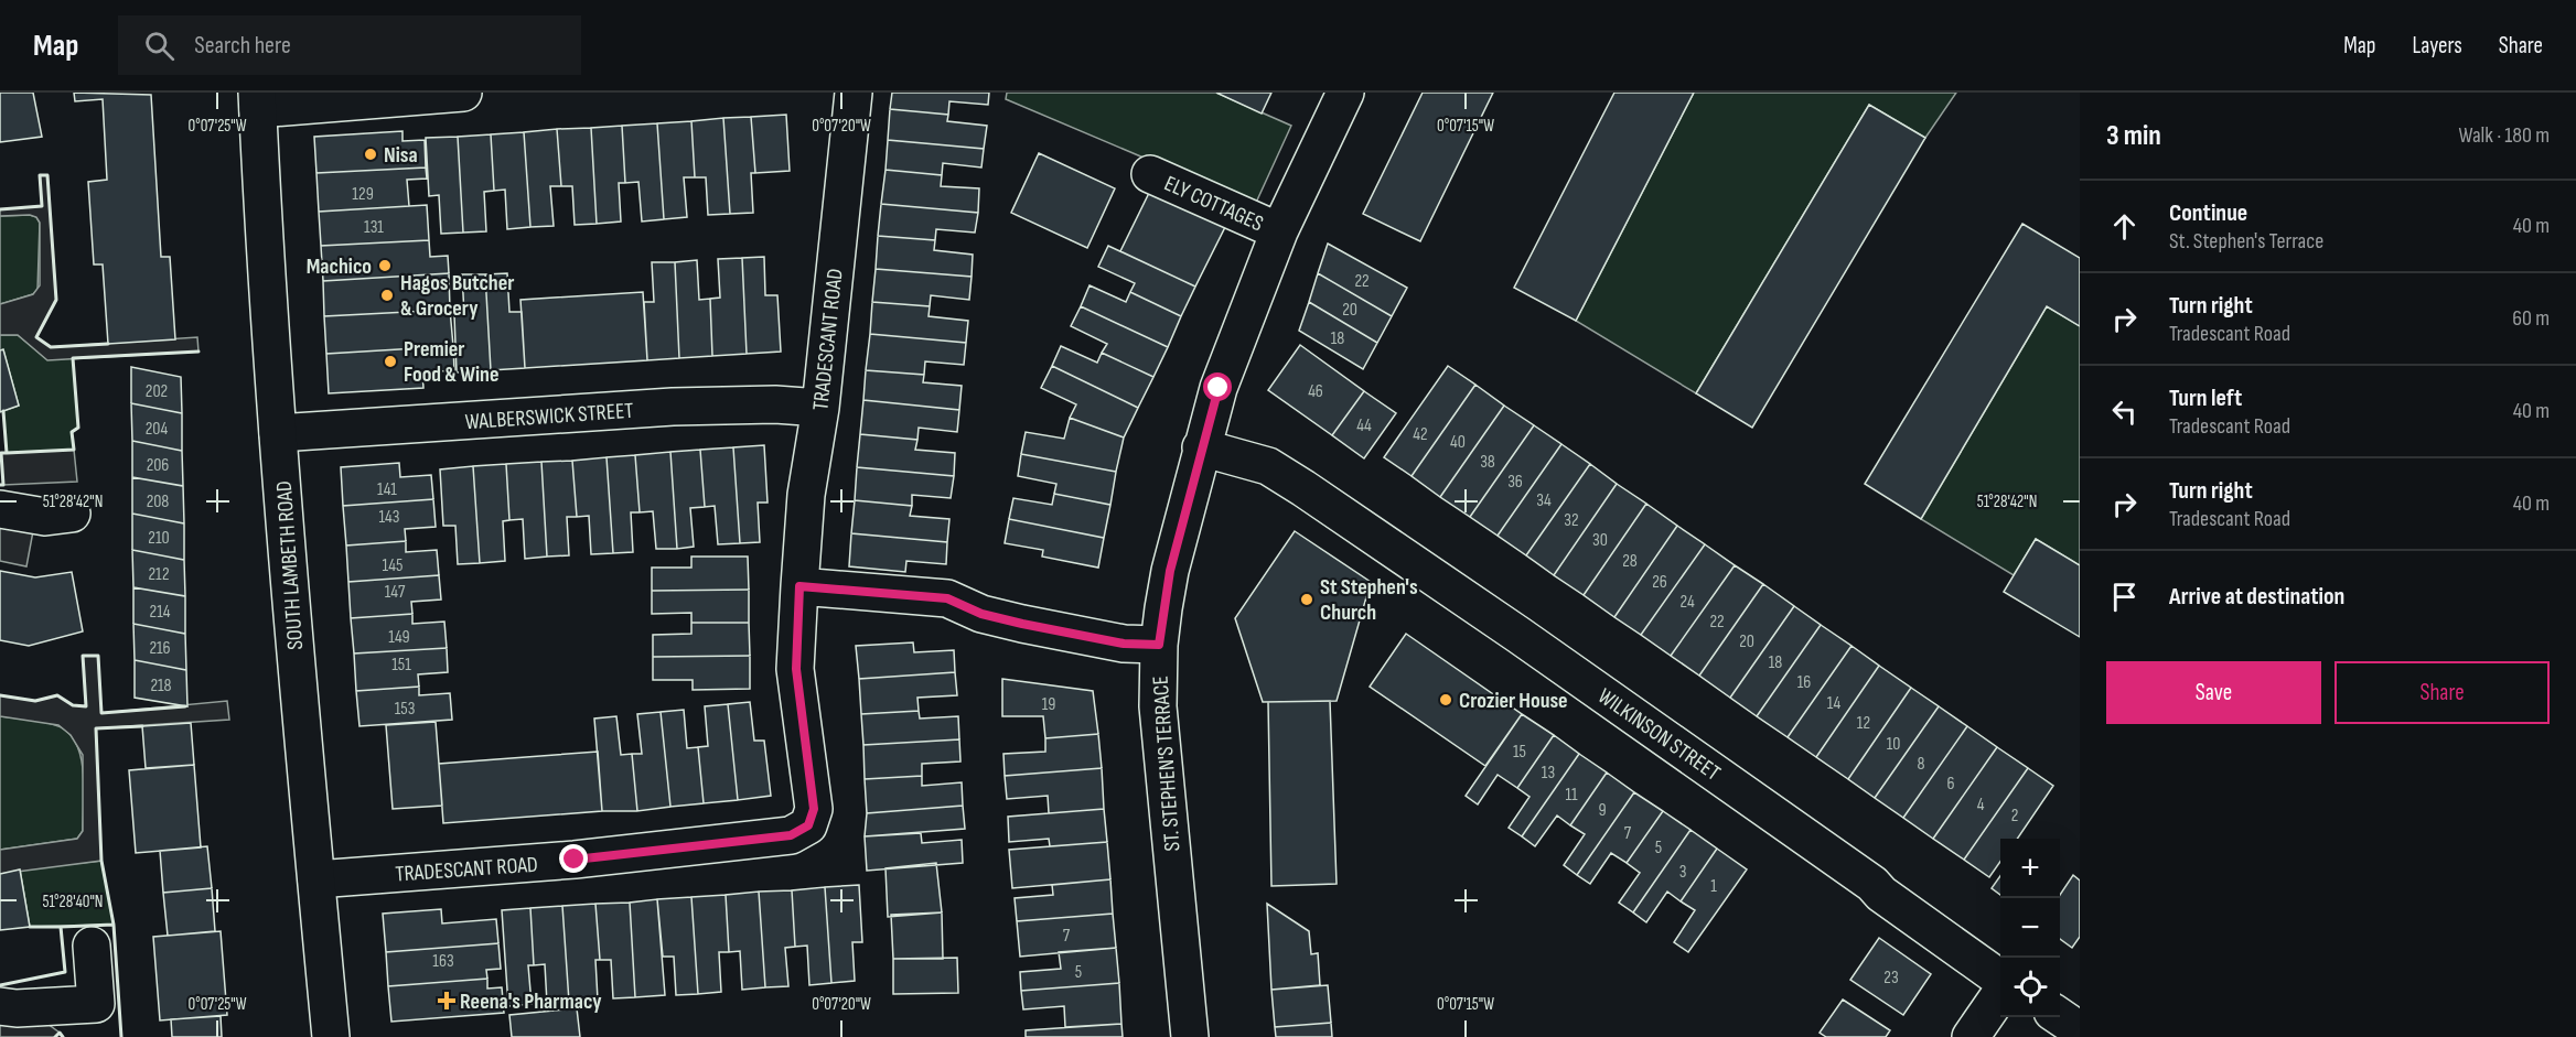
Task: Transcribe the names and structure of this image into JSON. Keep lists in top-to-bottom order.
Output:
{
  "streets": {
    "main road": [
      "ELY COTTAGES",
      "TRADESCANT ROAD",
      "WALBERSWICK STREET",
      "SOUTH LAMBETH ROAD",
      "WILKINSON STREET",
      "ST. STEPHEN'S TERRACE"
    ]
  },
  "crossings": [
    ["ELY COTTAGES", "ST. STEPHEN'S TERRACE"],
    ["TRADESCANT ROAD", "WALBERSWICK STREET"],
    ["TRADESCANT ROAD", "SOUTH LAMBETH ROAD"],
    ["WALBERSWICK STREET", "SOUTH LAMBETH ROAD"],
    ["WILKINSON STREET", "ST. STEPHEN'S TERRACE"]
  ],
  "places": {
    "other": [
      "Nisa",
      "Machico",
      "Hagos Butcher & Grocery",
      "Premier Food & Wine",
      "St Stephen's Church",
      "Crozier House"
    ],
    "health": ["Reena's Pharmacy"]
  },
  "house_numbers": [
    "129",
    "131",
    "22",
    "20",
    "18",
    "202",
    "46",
    "44",
    "204",
    "42",
    "40",
    "38",
    "206",
    "36",
    "141",
    "34",
    "208",
    "143",
    "32",
    "210",
    "30",
    "28",
    "145",
    "212",
    "26",
    "147",
    "24",
    "214",
    "22",
    "149",
    "20",
    "216",
    "18",
    "151",
    "16",
    "218",
    "14",
    "19",
    "153",
    "12",
    "10",
    "15",
    "8",
    "13",
    "6",
    "11",
    "4",
    "9",
    "2",
    "7",
    "5",
    "3",
    "1",
    "7",
    "163",
    "5",
    "23"
  ],
  "page": {
    "header": "Map",
    "search": "Search here",
    "nav": ["Map", "Layers", "Share"],
    "heading": ["3 min", "Walk · 180 m"],
    "list": [
      ["Continue", "St. Stephen's Terrace", "40 m"],
      ["Turn right", "Tradescant Road", "60 m"],
      ["Turn left", "Tradescant Road", "40 m"],
      ["Turn right", "Tradescant Road", "40 m"],
      "Arrive at destination"
    ],
    "buttons": ["Save", "Share"],
    "map_buttons": ["+", "−"]
  },
  "coordinates": [
    "0°07'25\"W",
    "0°07'20\"W",
    "0°07'15\"W",
    "51°28'42\"N",
    "51°28'40\"N"
  ]
}
